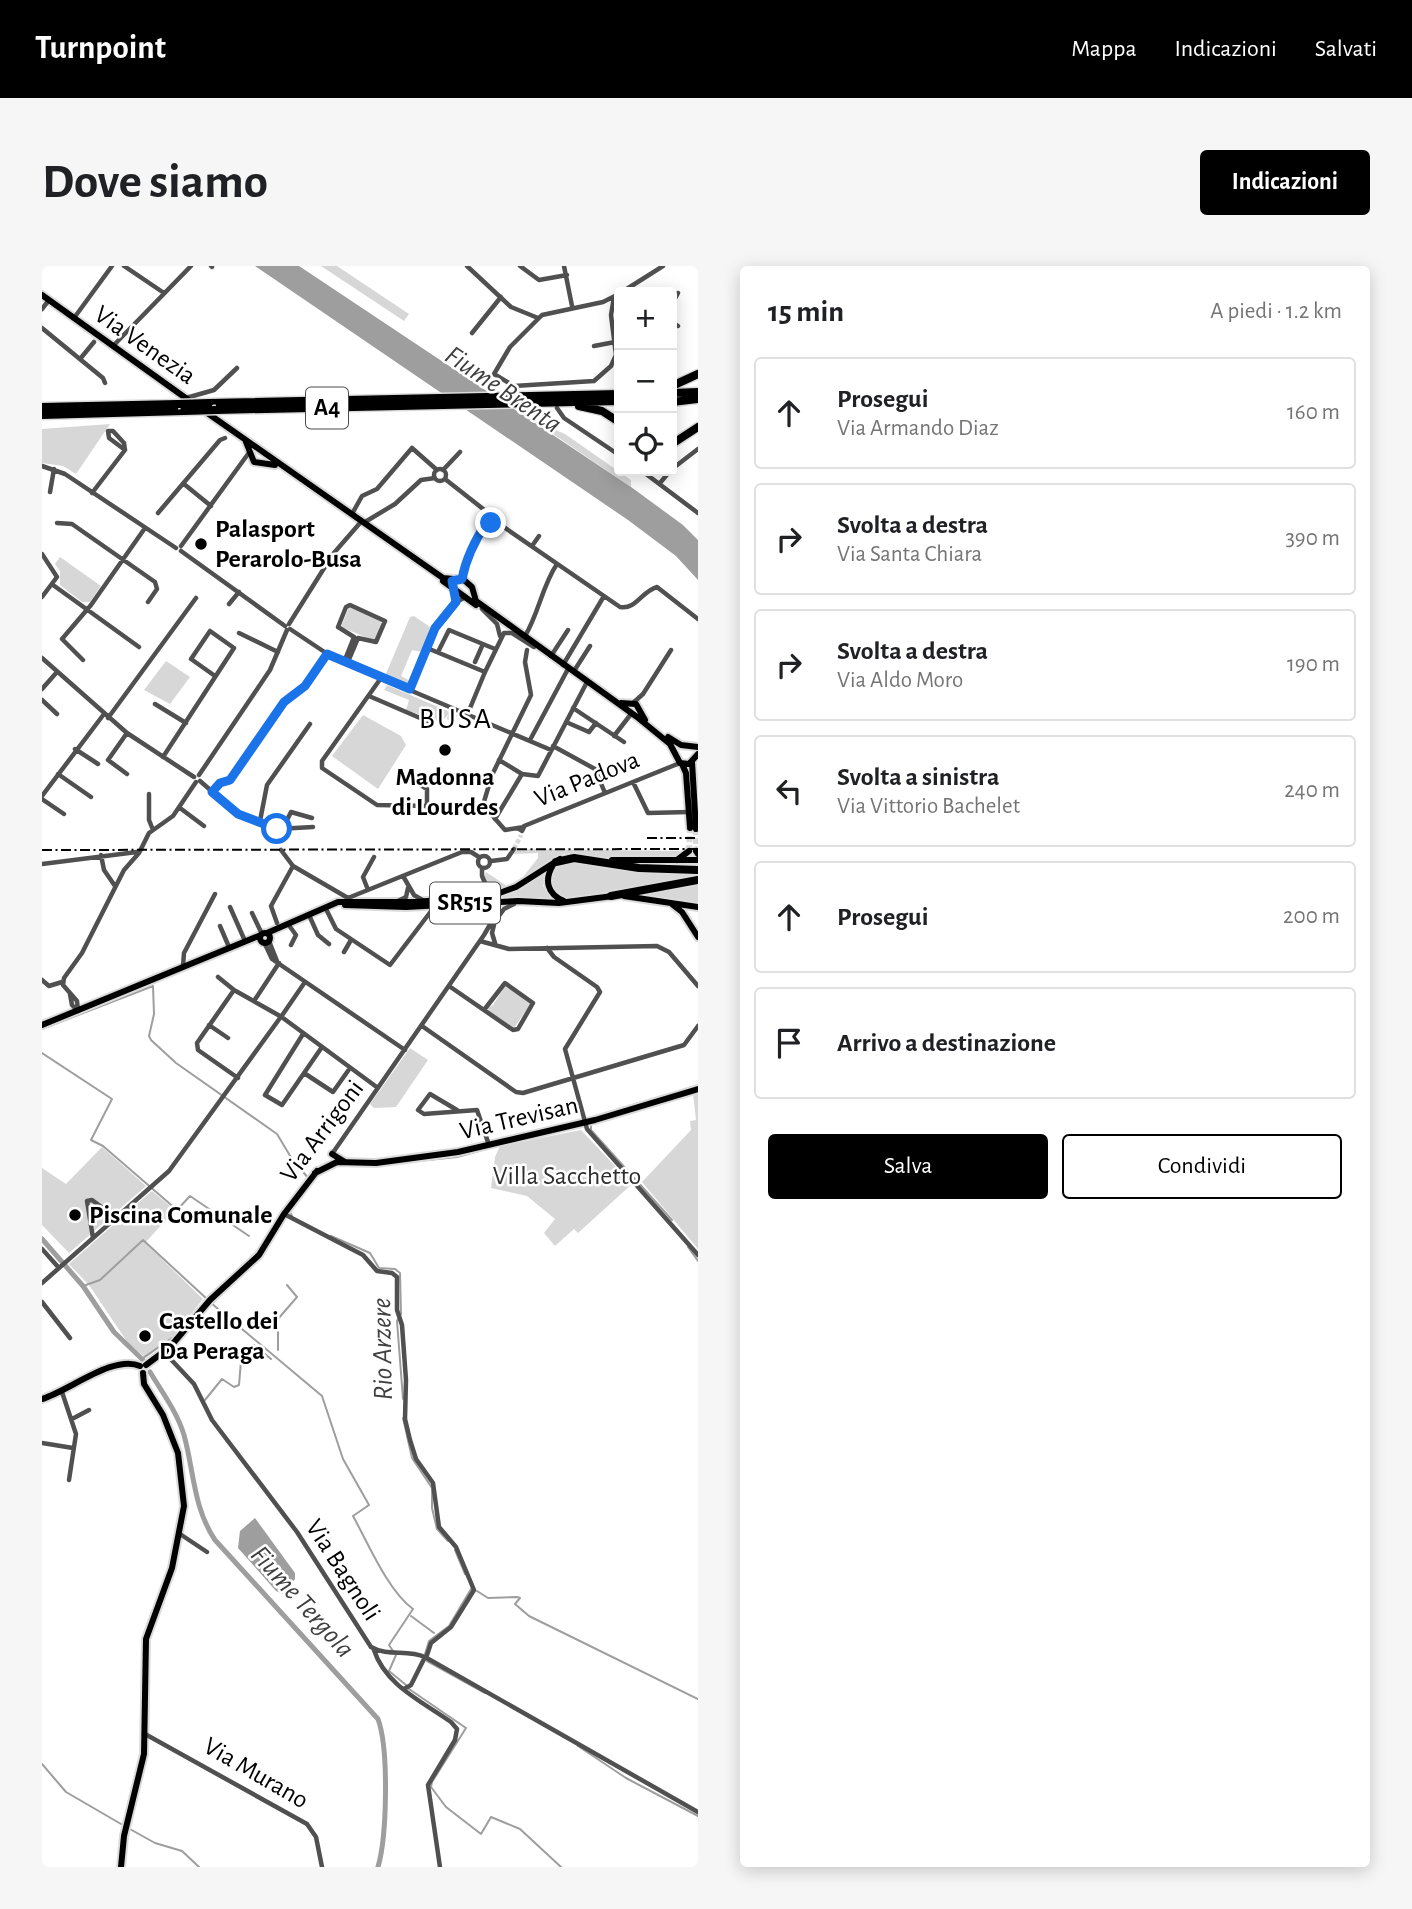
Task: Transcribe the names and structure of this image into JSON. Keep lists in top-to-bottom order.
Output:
{
  "streets": {
    "highway": ["A4"],
    "main road": [
      "Via Venezia",
      "Via Padova",
      "SR515",
      "Via Trevisan",
      "Via Arrigoni"
    ],
    "street": ["Via Bagnoli", "Via Murano"]
  },
  "crossings": [
    ["SR515", "Via Arrigoni"],
    ["Via Trevisan", "Via Arrigoni"],
    ["Via Arrigoni", "Via Bagnoli"]
  ],
  "districts": ["BUSA"],
  "water": ["Fiume Brenta", "Rio Arzere", "Fiume Tergola"],
  "parks": ["Villa Sacchetto"],
  "places": [
    "Palasport Perarolo-Busa",
    "Madonna di Lourdes",
    "Piscina Comunale",
    "Castello dei Da Peraga"
  ],
  "page": {
    "header": "Turnpoint",
    "nav": ["Mappa", "Indicazioni", "Salvati"],
    "buttons": [
      "Indicazioni",
      ["Salva", "Condividi"]
    ],
    "title": "Dove siamo",
    "heading": ["15 min", "A piedi · 1.2 km"],
    "map_buttons": ["+", "−"],
    "list": [
      ["Prosegui", "Via Armando Diaz", "160 m"],
      ["Svolta a destra", "Via Santa Chiara", "390 m"],
      ["Svolta a destra", "Via Aldo Moro", "190 m"],
      ["Svolta a sinistra", "Via Vittorio Bachelet", "240 m"],
      ["Prosegui", "200 m"],
      "Arrivo a destinazione"
    ]
  }
}
